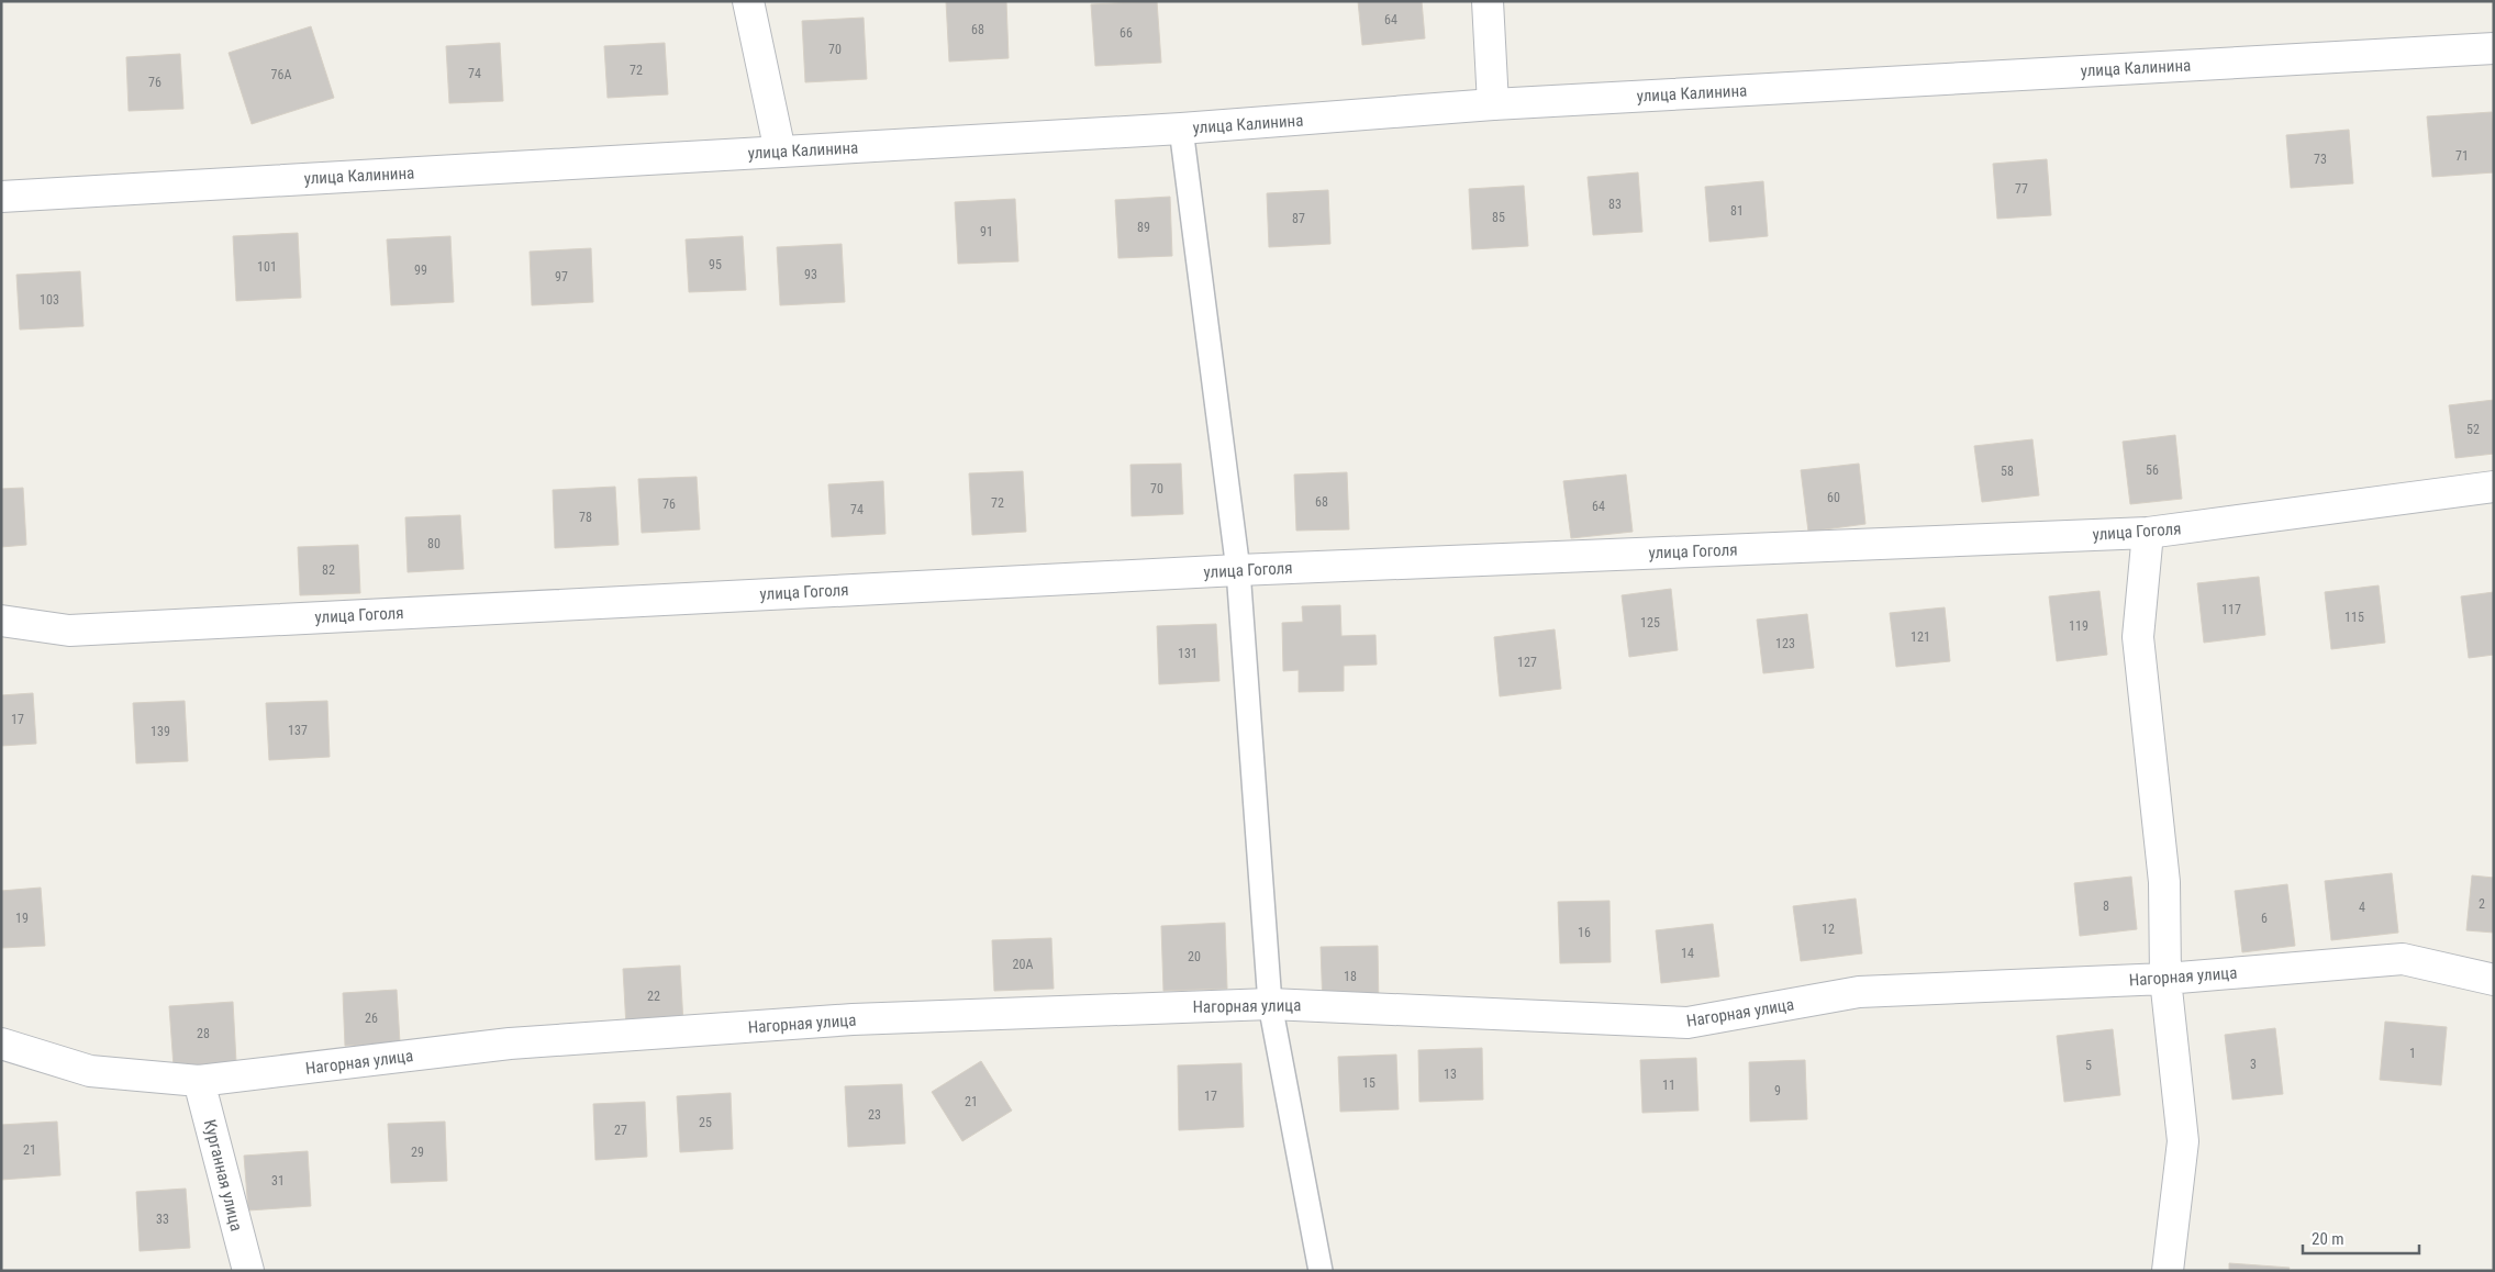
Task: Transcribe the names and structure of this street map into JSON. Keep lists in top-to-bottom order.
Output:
{
  "streets": {
    "street": [
      "улица Калинина",
      "улица Гоголя",
      "Нагорная улица",
      "Курганная улица"
    ]
  },
  "crossings": [
    ["Нагорная улица", "Курганная улица"]
  ],
  "house_numbers": [
    "64",
    "68",
    "66",
    "70",
    "72",
    "74",
    "76А",
    "76",
    "71",
    "73",
    "77",
    "83",
    "81",
    "85",
    "87",
    "89",
    "91",
    "95",
    "101",
    "99",
    "93",
    "97",
    "103",
    "52",
    "56",
    "58",
    "70",
    "60",
    "68",
    "72",
    "76",
    "64",
    "74",
    "78",
    "80",
    "82",
    "117",
    "115",
    "125",
    "119",
    "121",
    "123",
    "131",
    "127",
    "17",
    "137",
    "139",
    "2",
    "8",
    "4",
    "19",
    "6",
    "12",
    "16",
    "14",
    "20",
    "20А",
    "18",
    "22",
    "26",
    "28",
    "1",
    "3",
    "5",
    "13",
    "15",
    "11",
    "9",
    "17",
    "21",
    "23",
    "25",
    "27",
    "21",
    "29",
    "31",
    "33"
  ],
  "scale_bar": "20 m"
}
